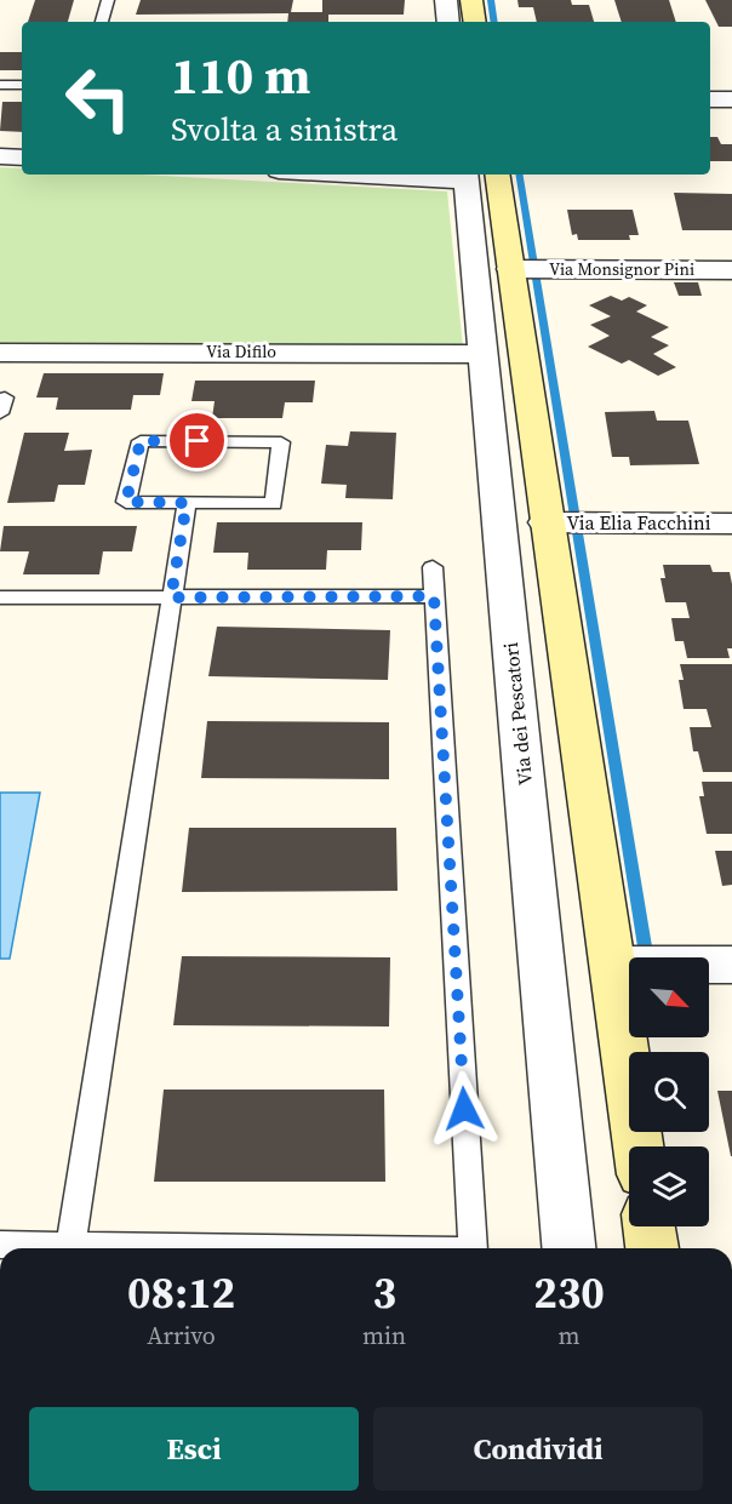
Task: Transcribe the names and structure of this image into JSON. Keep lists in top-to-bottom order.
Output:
{
  "streets": {
    "street": [
      "Via Monsignor Pini",
      "Via Difilo",
      "Via Elia Facchini",
      "Via dei Pescatori"
    ]
  },
  "crossings": [
    ["Via Difilo", "Via dei Pescatori"]
  ],
  "north": "bottom right",
  "page": {
    "turn": ["110 m", "Svolta a sinistra"],
    "eta": [
      "08:12",
      "Arrivo",
      "3",
      "min",
      "230",
      "m"
    ],
    "buttons": ["Esci", "Condividi"]
  }
}
